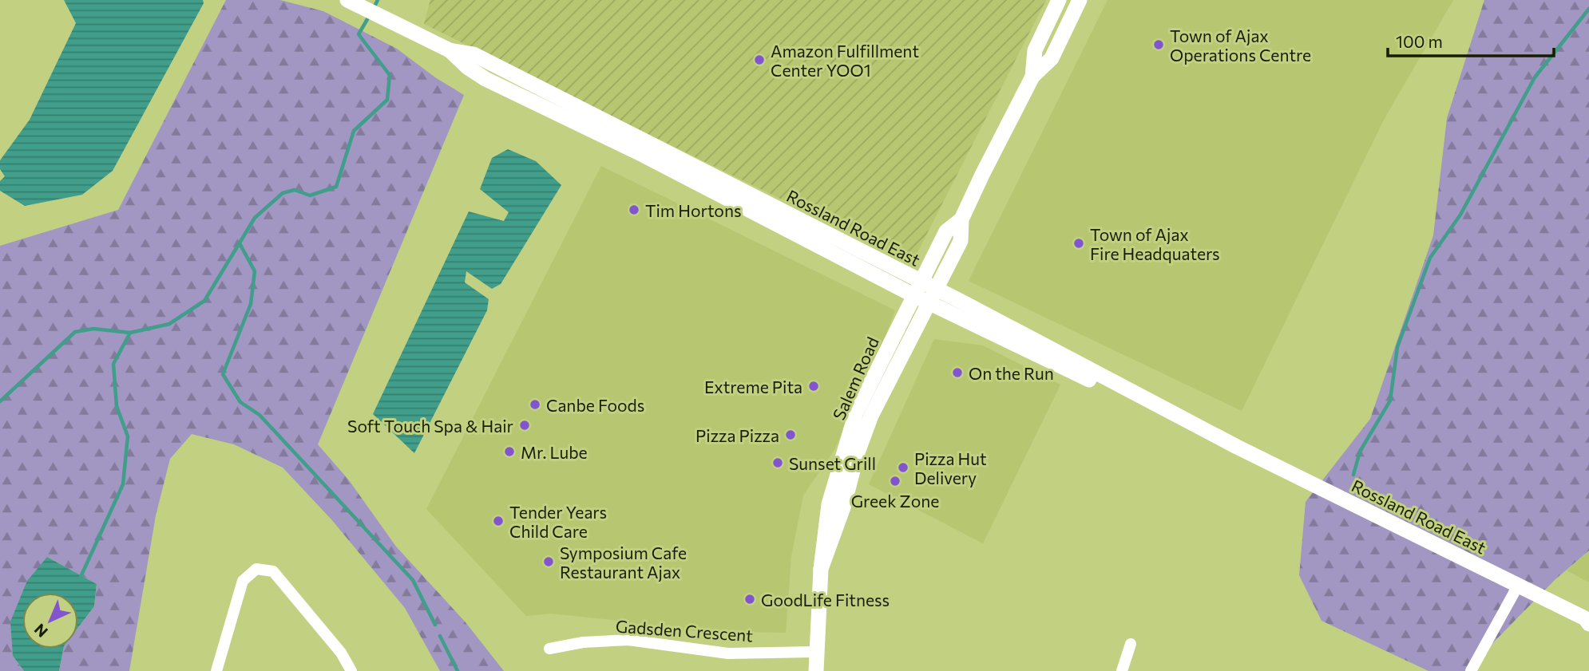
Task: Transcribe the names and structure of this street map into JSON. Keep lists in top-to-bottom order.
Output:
{
  "streets": {
    "main road": ["Rossland Road East", "Salem Road"],
    "street": ["Gadsden Crescent"]
  },
  "crossings": [
    ["Rossland Road East", "Salem Road"],
    ["Salem Road", "Gadsden Crescent"]
  ],
  "places": [
    "Town of Ajax Operations Centre",
    "Amazon Fulfillment Center YOO1",
    "Tim Hortons",
    "Town of Ajax Fire Headquaters",
    "On the Run",
    "Extreme Pita",
    "Canbe Foods",
    "Soft Touch Spa & Hair",
    "Pizza Pizza",
    "Mr. Lube",
    "Sunset Grill",
    "Pizza Hut Delivery",
    "Greek Zone",
    "Tender Years Child Care",
    "Symposium Cafe Restaurant Ajax",
    "GoodLife Fitness"
  ],
  "scale_bar": "100 m",
  "north": "bottom left"
}
